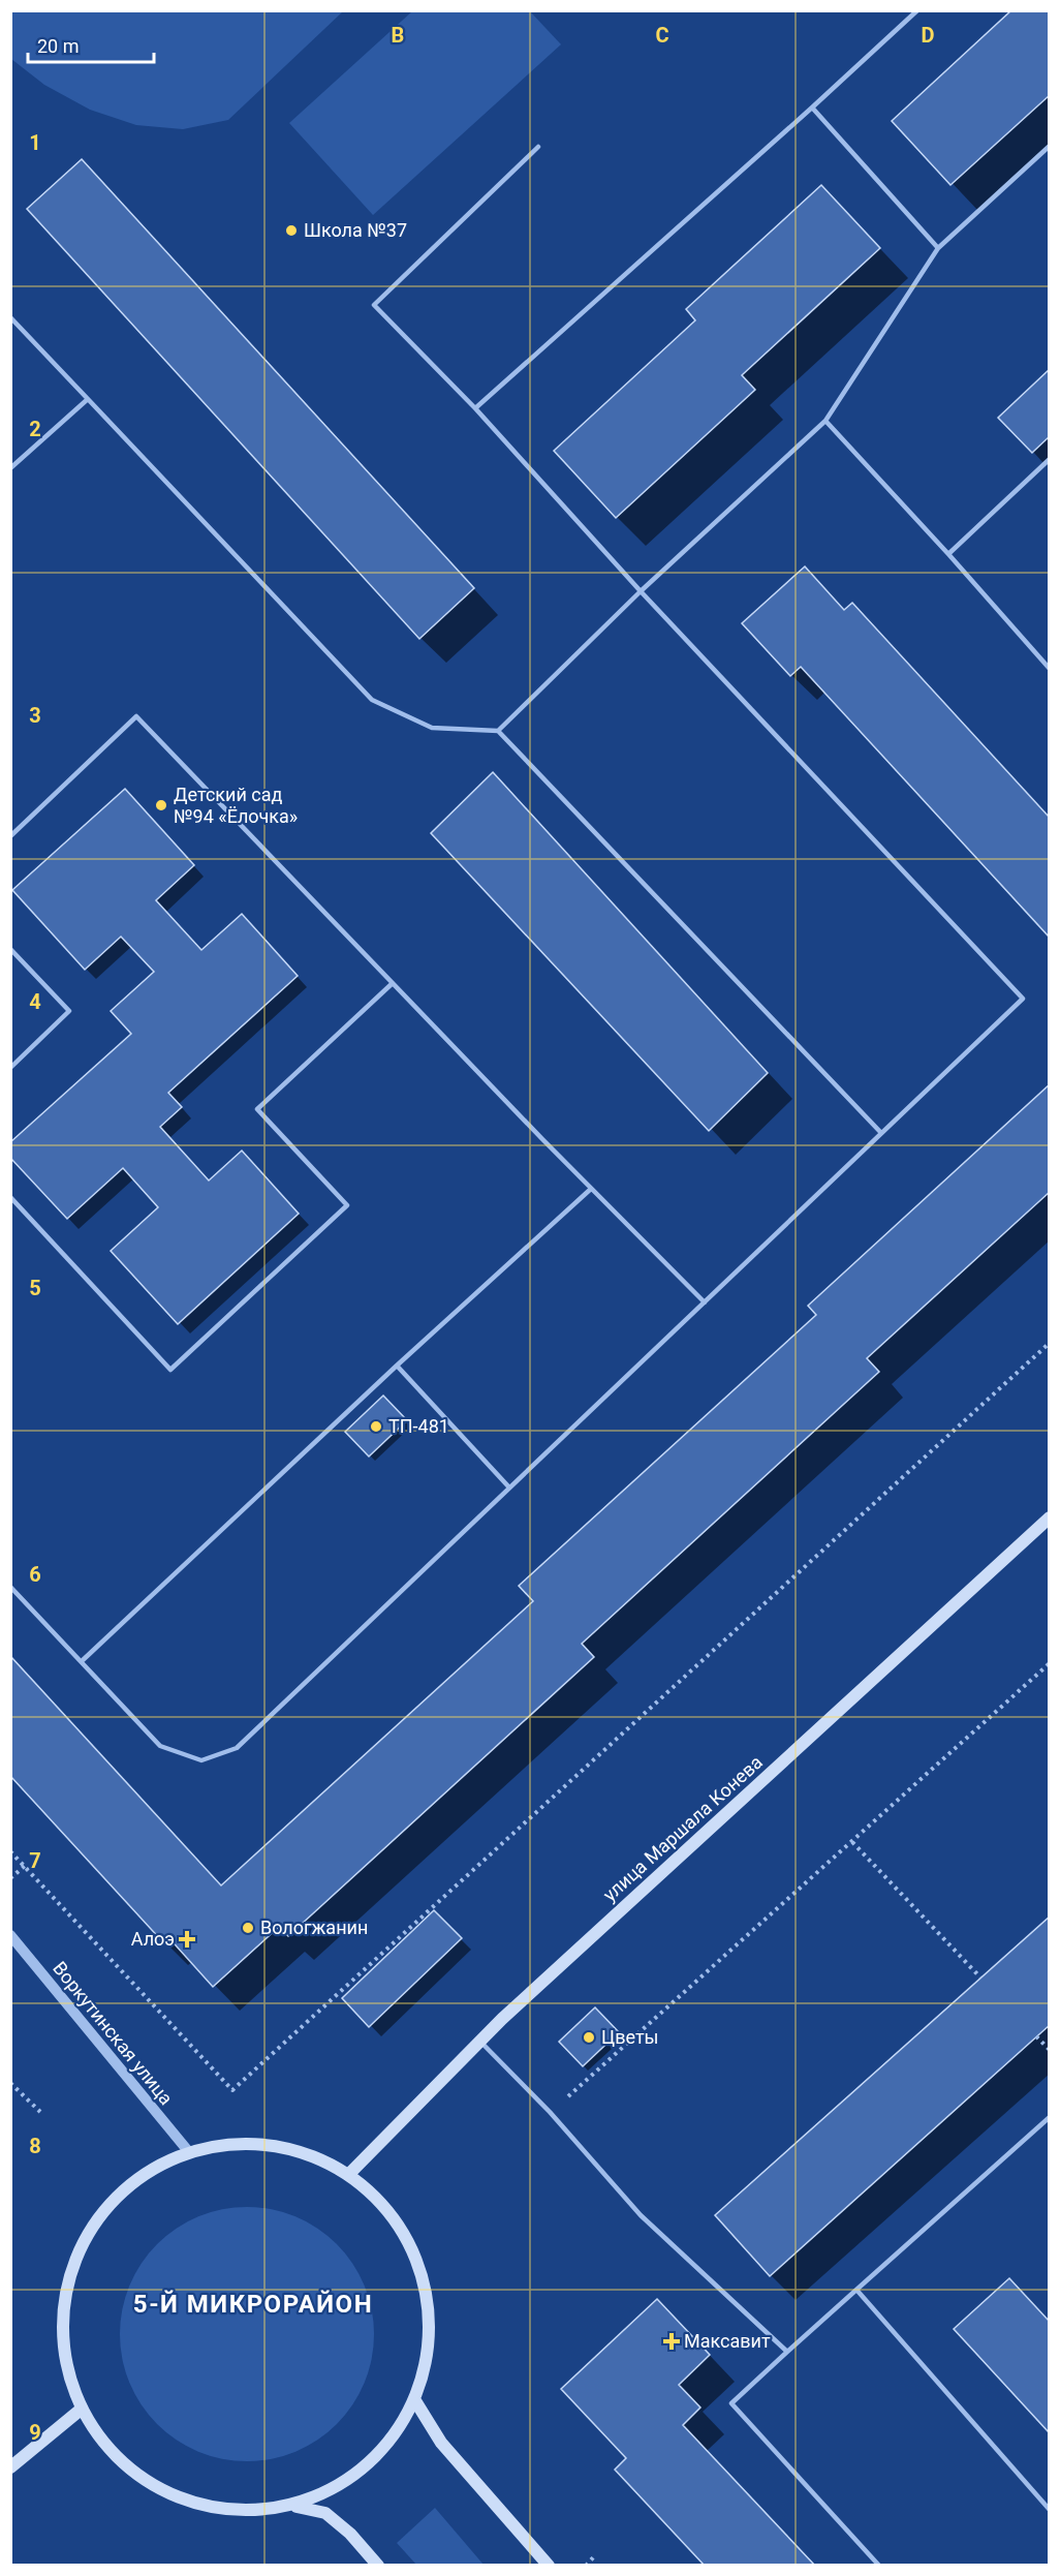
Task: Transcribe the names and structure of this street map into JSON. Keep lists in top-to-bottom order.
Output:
{
  "streets": {
    "main road": ["улица Маршала Конева"],
    "street": ["Воркутинская улица"]
  },
  "districts": ["5-Й МИКРОРАЙОН"],
  "places": {
    "other": [
      "Школа №37",
      "Детский сад №94 «Ёлочка»",
      "ТП-481",
      "Вологжанин",
      "Цветы"
    ],
    "health": ["Алоэ", "Максавит"]
  },
  "scale_bar": "20 m",
  "grid": {
    "columns": ["B", "C", "D"],
    "rows": [
      "1",
      "2",
      "3",
      "4",
      "5",
      "6",
      "7",
      "8",
      "9"
    ]
  }
}
